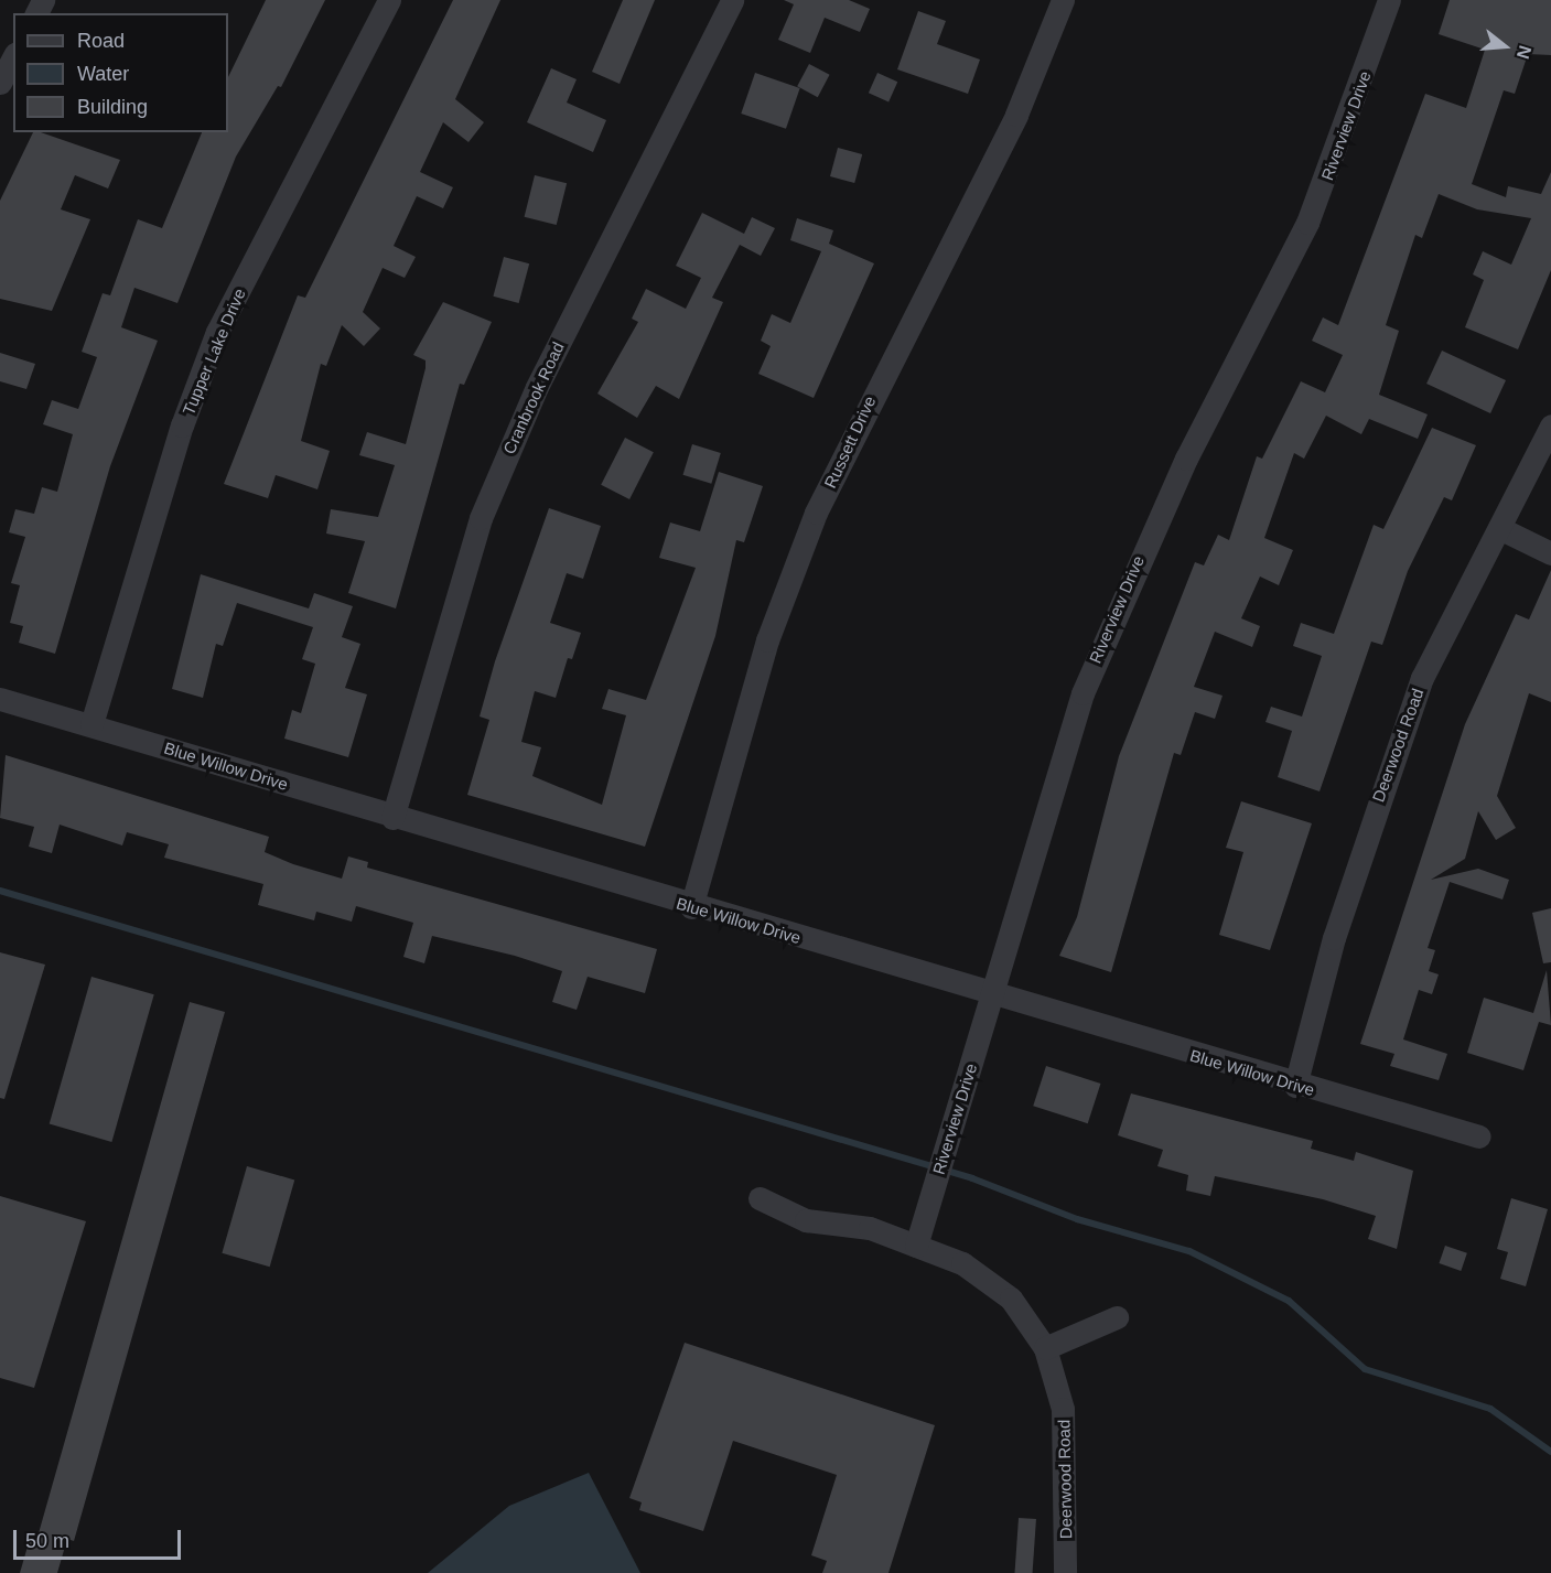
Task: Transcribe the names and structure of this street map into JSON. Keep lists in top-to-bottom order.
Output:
{
  "streets": {
    "street": [
      "Riverview Drive",
      "Tupper Lake Drive",
      "Cranbrook Road",
      "Russett Drive",
      "Deerwood Road",
      "Blue Willow Drive"
    ]
  },
  "crossings": [
    ["Riverview Drive", "Deerwood Road"],
    ["Riverview Drive", "Blue Willow Drive"],
    ["Tupper Lake Drive", "Blue Willow Drive"],
    ["Cranbrook Road", "Blue Willow Drive"],
    ["Russett Drive", "Blue Willow Drive"],
    ["Deerwood Road", "Blue Willow Drive"]
  ],
  "legend": ["Road", "Water", "Building"],
  "scale_bar": "50 m",
  "north": "right"
}
